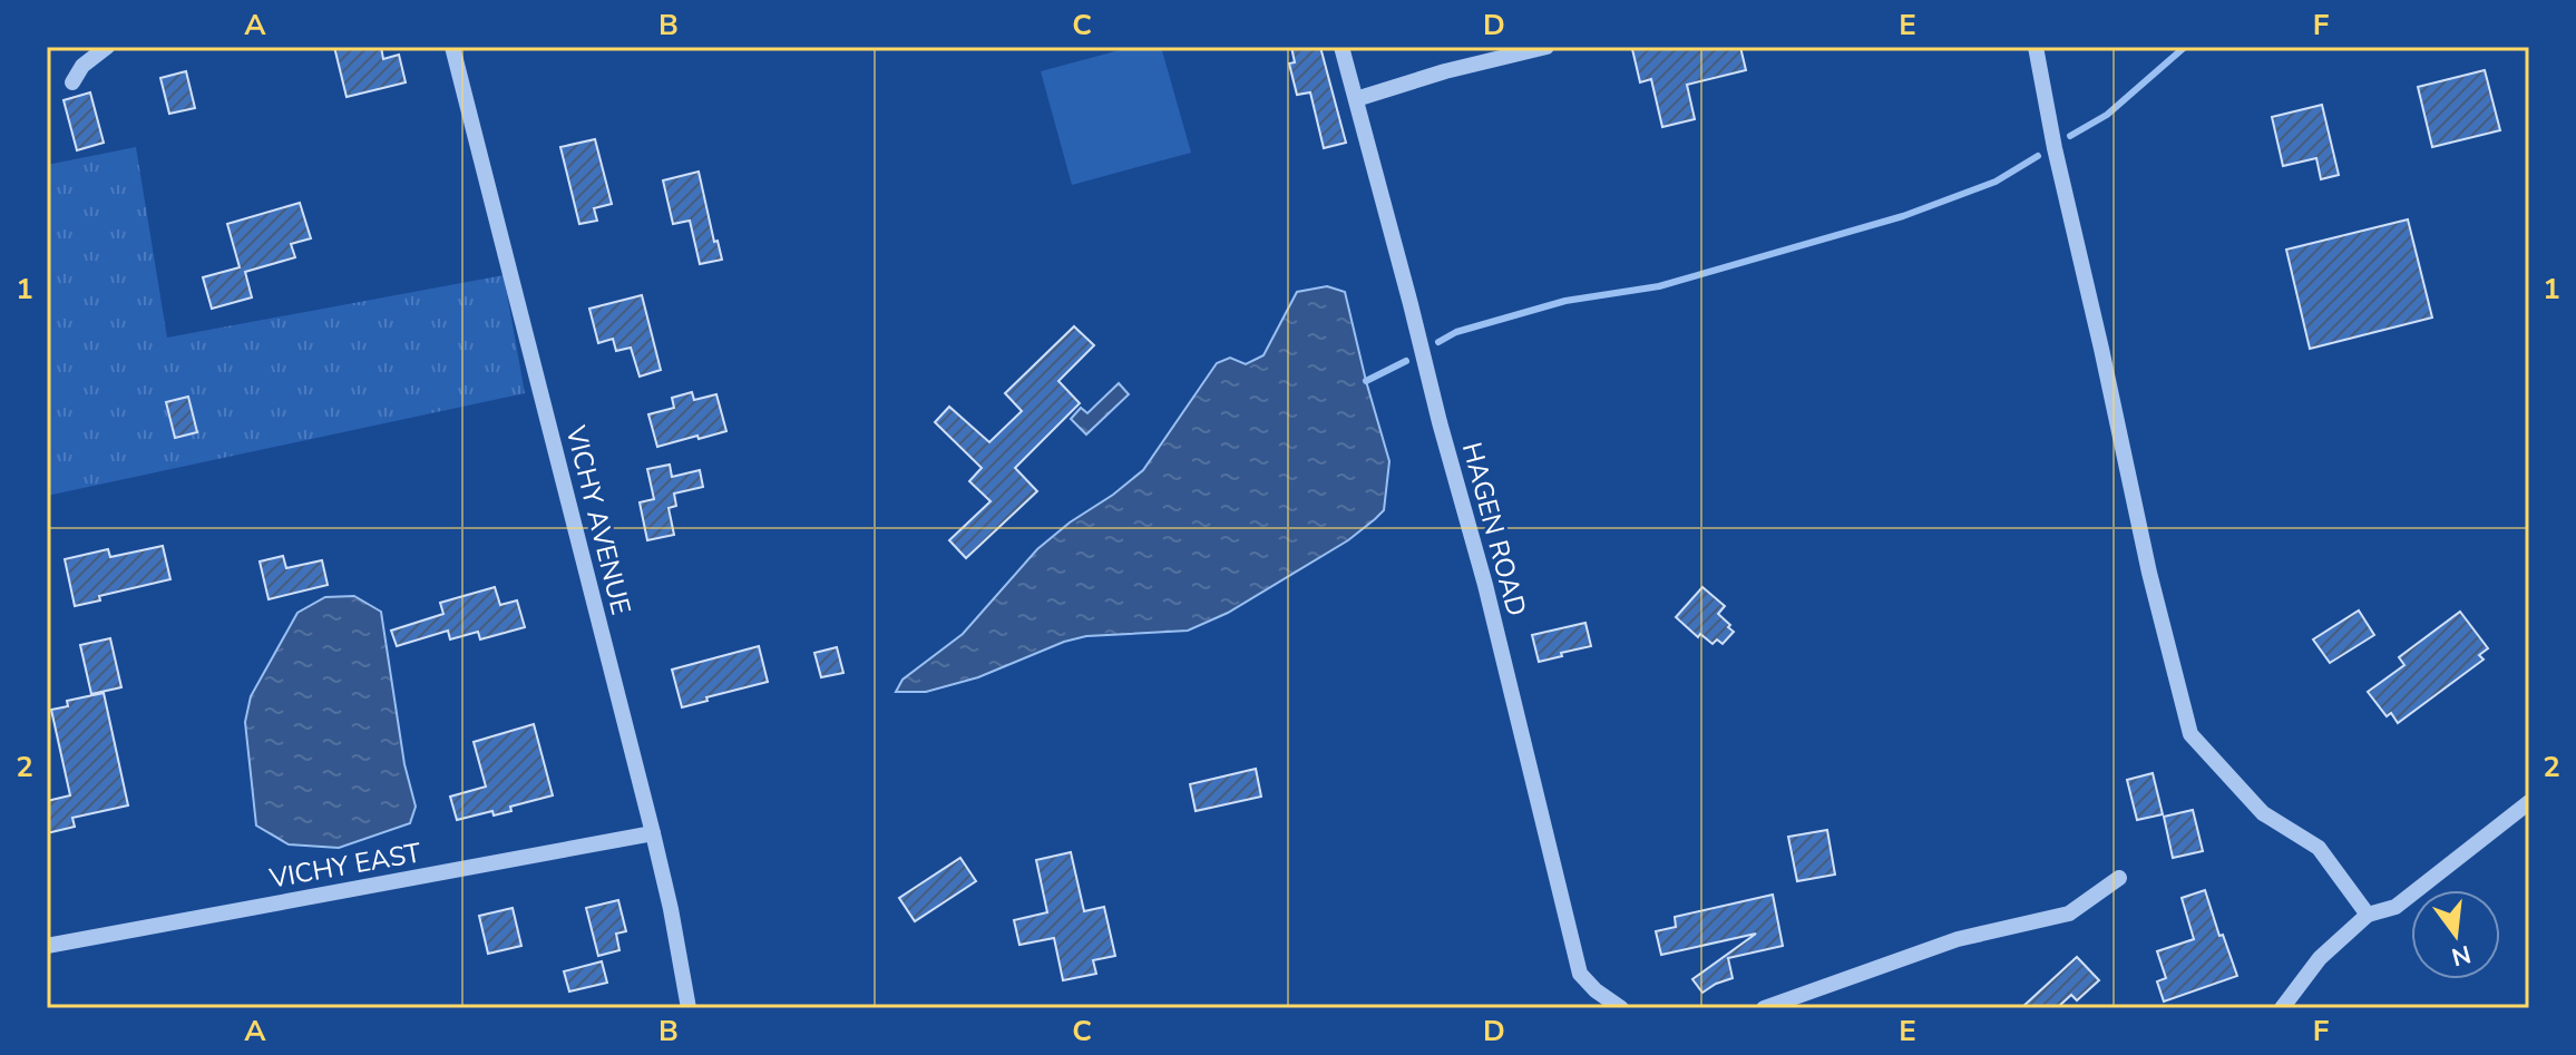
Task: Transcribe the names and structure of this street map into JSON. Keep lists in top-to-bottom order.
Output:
{
  "streets": {
    "street": ["VICHY AVENUE", "HAGEN ROAD", "VICHY EAST"]
  },
  "crossings": [
    ["VICHY AVENUE", "VICHY EAST"]
  ],
  "north": "bottom",
  "grid": {
    "columns": [
      "A",
      "B",
      "C",
      "D",
      "E",
      "F"
    ],
    "rows": ["1", "2"]
  }
}
